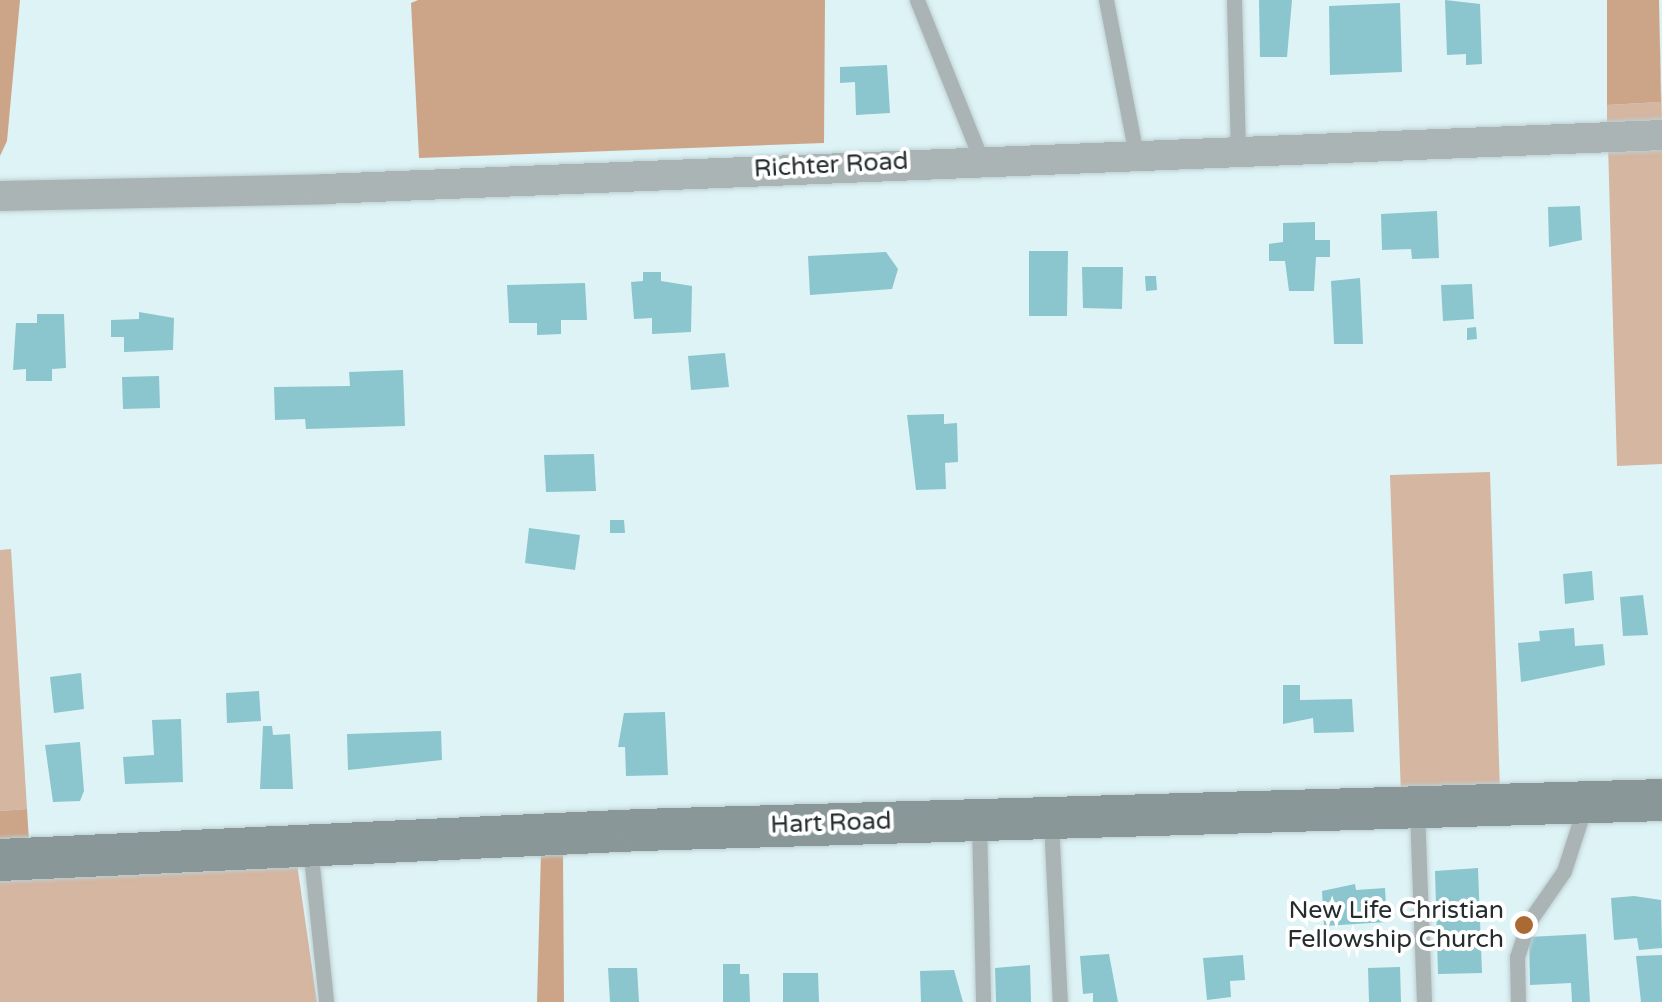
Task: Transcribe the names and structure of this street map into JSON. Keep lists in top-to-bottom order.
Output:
{
  "streets": {
    "street": ["Richter Road", "Hart Road"]
  },
  "places": ["New Life Christian Fellowship Church"]
}
